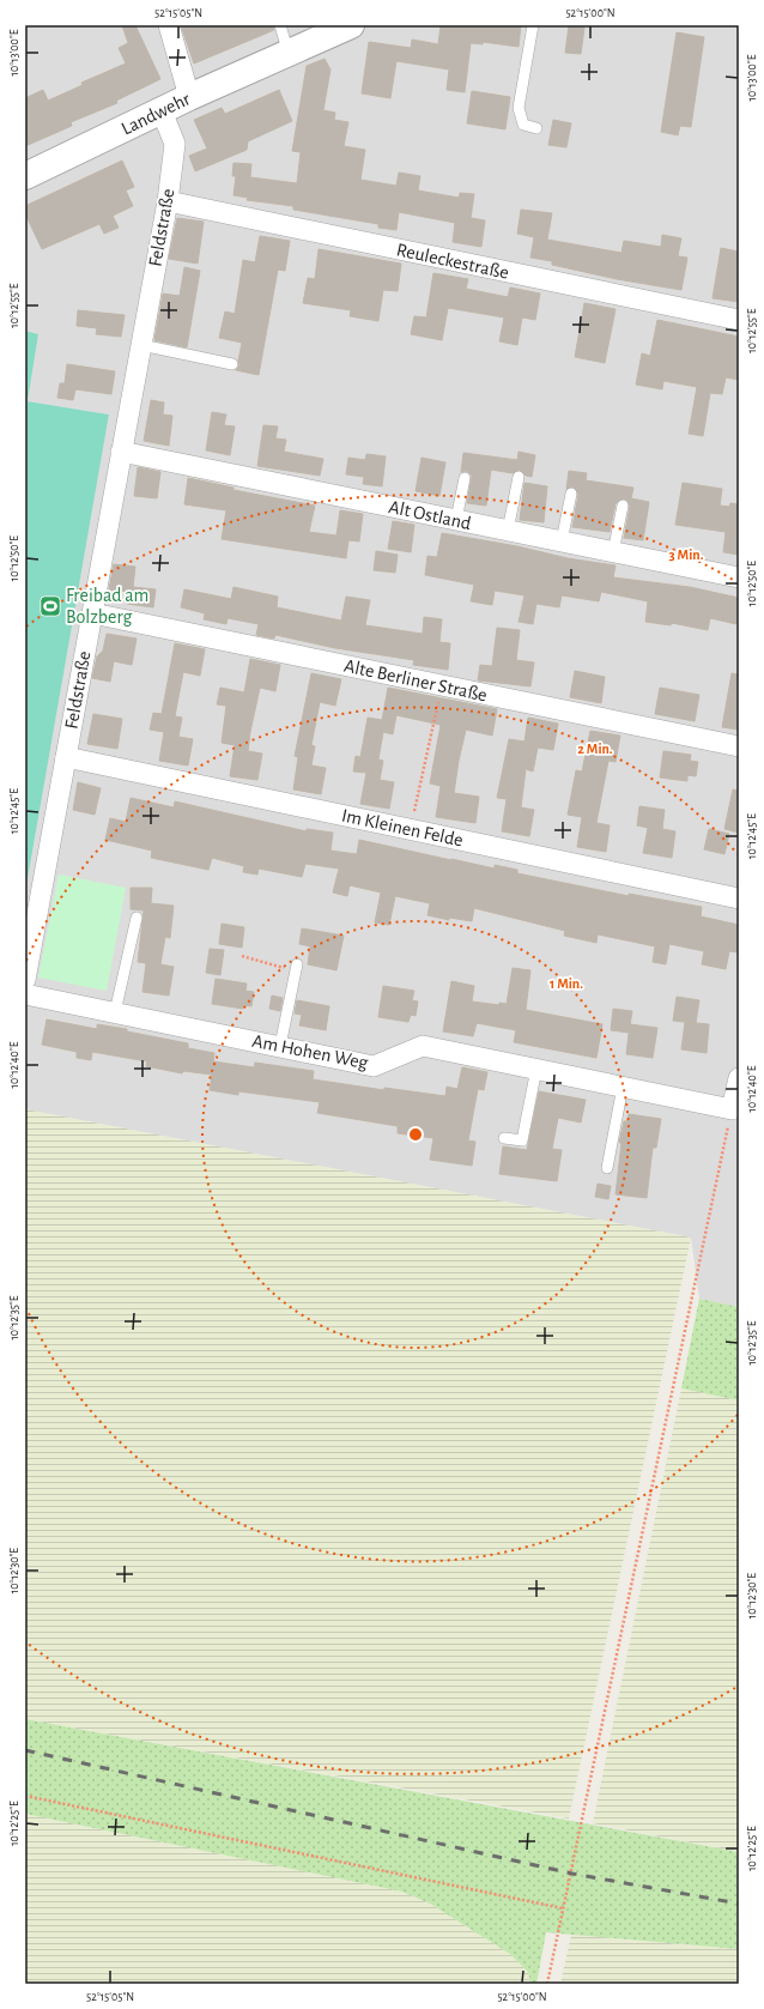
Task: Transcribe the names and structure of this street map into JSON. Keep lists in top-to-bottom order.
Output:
{
  "streets": {
    "street": [
      "Landwehr",
      "Feldstraße",
      "Reuleckestraße",
      "Alt Ostland",
      "Alte Berliner Straße",
      "Im Kleinen Felde",
      "Am Hohen Weg"
    ]
  },
  "crossings": [
    ["Landwehr", "Feldstraße"],
    ["Feldstraße", "Reuleckestraße"],
    ["Feldstraße", "Alt Ostland"],
    ["Feldstraße", "Alte Berliner Straße"],
    ["Feldstraße", "Im Kleinen Felde"]
  ],
  "places": {
    "sports": ["Freibad am Bolzberg"]
  },
  "coordinates": [
    "52°15'05\"N",
    "52°15'00\"N",
    "10°13'00\"E",
    "10°12'55\"E",
    "10°12'50\"E",
    "10°12'45\"E",
    "10°12'40\"E",
    "10°12'35\"E",
    "10°12'30\"E",
    "10°12'25\"E"
  ],
  "rings": ["3 Min.", "2 Min.", "1 Min."]
}
